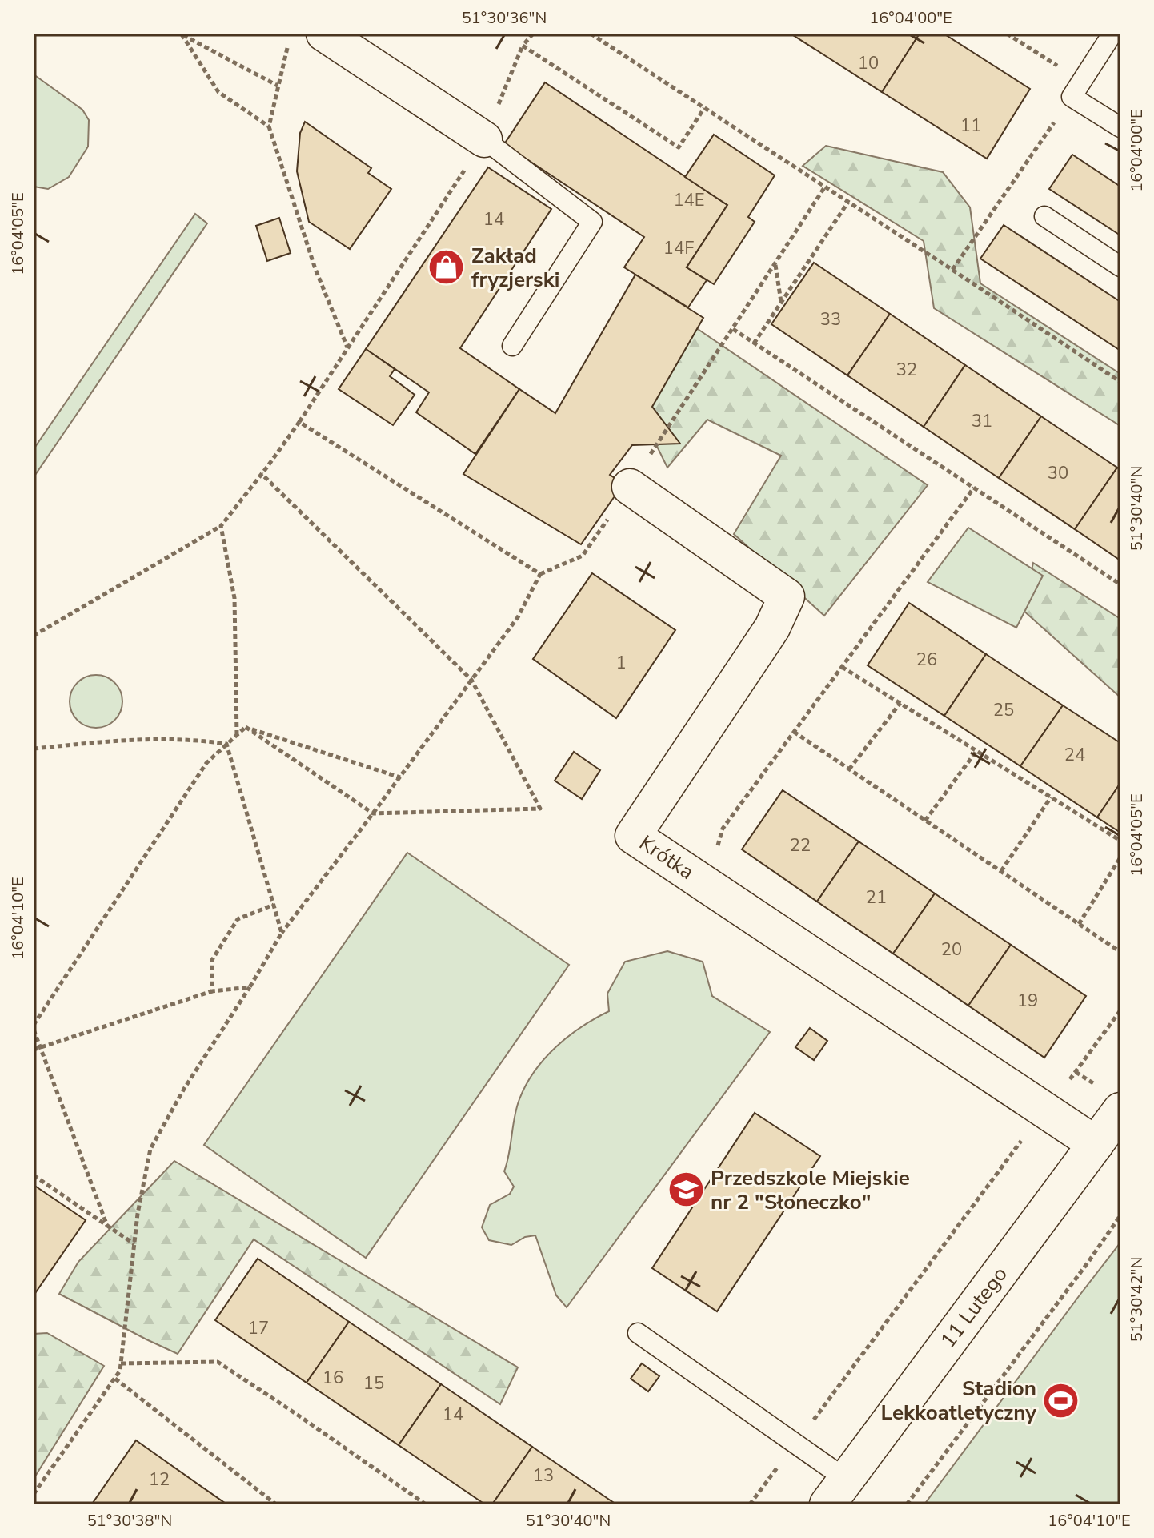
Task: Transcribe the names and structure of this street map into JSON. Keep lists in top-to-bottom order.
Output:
{
  "streets": {
    "street": ["Krótka", "11 Lutego"]
  },
  "crossings": [
    ["Krótka", "11 Lutego"]
  ],
  "places": {
    "shop": ["Zakład fryzjerski"],
    "school or university": ["Przedszkole Miejskie nr 2 \"Słoneczko\""],
    "sports": ["Stadion Lekkoatletyczny"]
  },
  "house_numbers": [
    "10",
    "11",
    "14E",
    "14",
    "14F",
    "33",
    "32",
    "31",
    "30",
    "26",
    "1",
    "25",
    "24",
    "22",
    "21",
    "20",
    "19",
    "17",
    "16",
    "15",
    "14",
    "13",
    "12"
  ],
  "coordinates": [
    "51°30'36\"N",
    "16°04'00\"E",
    "16°04'05\"E",
    "51°30'40\"N",
    "16°04'10\"E",
    "51°30'42\"N",
    "51°30'38\"N"
  ]
}
